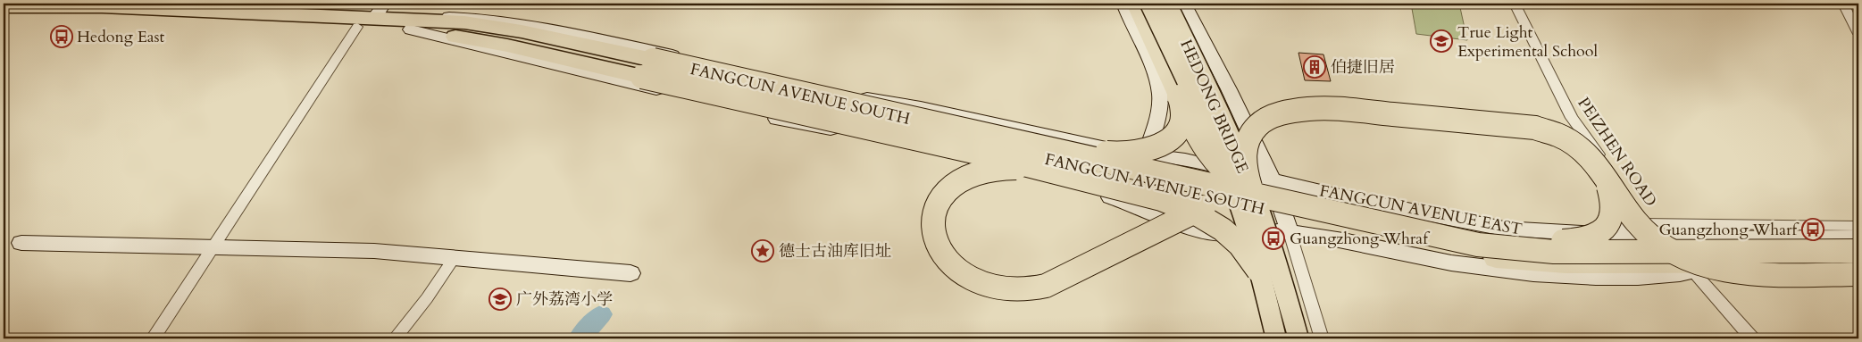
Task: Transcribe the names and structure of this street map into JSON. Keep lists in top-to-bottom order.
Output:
{
  "streets": {
    "highway": ["FANGCUN AVENUE SOUTH", "FANGCUN AVENUE EAST"],
    "main road": ["HEDONG BRIDGE"],
    "street": ["PEIZHEN ROAD"]
  },
  "crossings": [
    ["FANGCUN AVENUE SOUTH", "FANGCUN AVENUE EAST"]
  ],
  "places": {
    "bus stop": ["Hedong East", "Guangzhong Wharf", "Guangzhong Whraf"],
    "school or university": ["True Light Experimental School", "广外荔湾小学"],
    "building": ["伯捷旧居"],
    "place": ["德士古油库旧址"]
  }
}
